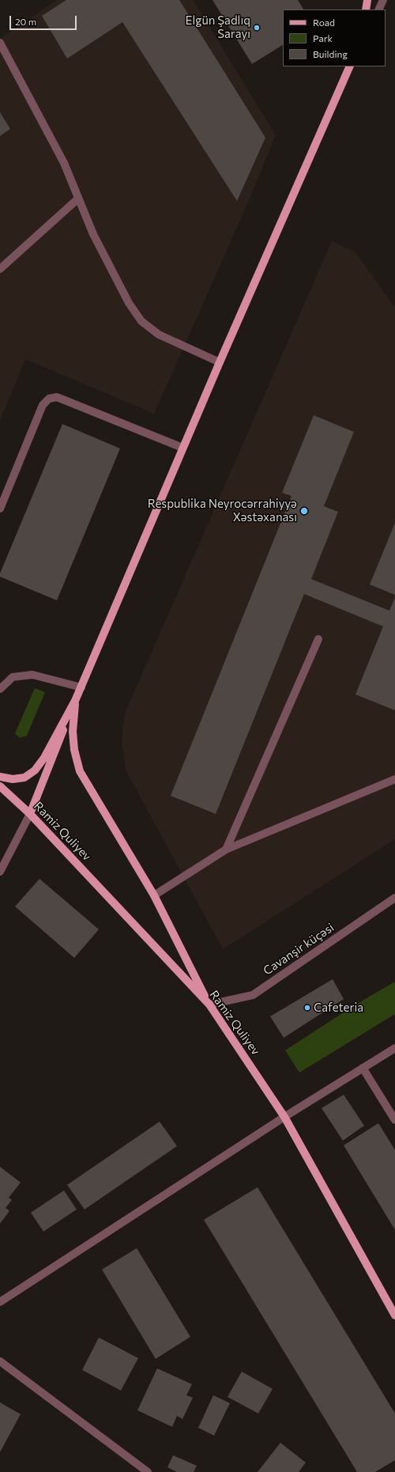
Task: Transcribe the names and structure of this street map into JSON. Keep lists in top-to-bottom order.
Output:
{
  "streets": {
    "main road": ["Ramiz Quliyev"],
    "street": ["Cavanşir küçəsi"]
  },
  "crossings": [
    ["Ramiz Quliyev", "Cavanşir küçəsi"]
  ],
  "places": ["Elgün Şadlıq Sarayı", "Respublika Neyrocərrahiyyə Xəstəxanası", "Cafeteria"],
  "legend": ["Road", "Park", "Building"],
  "scale_bar": "20 m"
}
